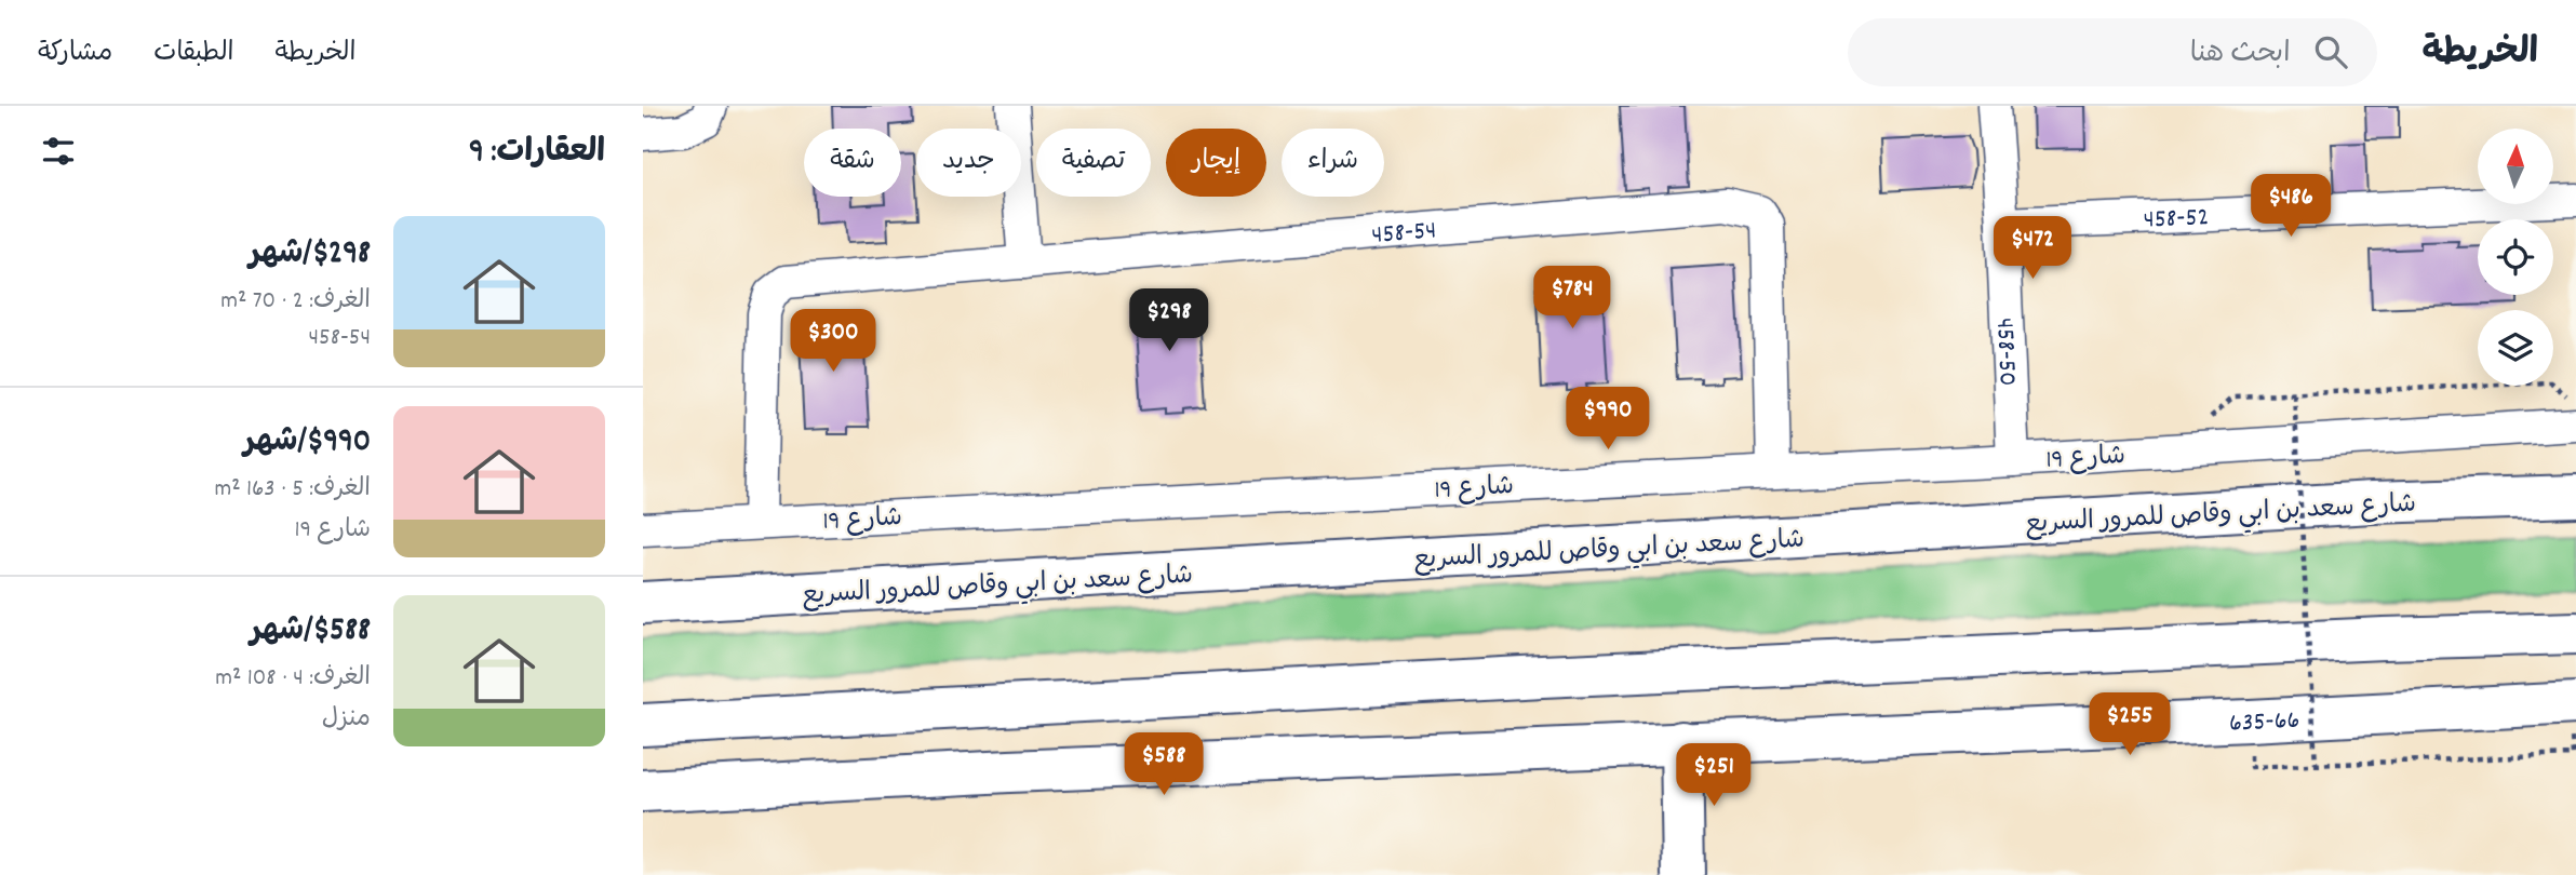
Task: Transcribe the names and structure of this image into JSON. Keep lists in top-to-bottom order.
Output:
{
  "streets": {
    "main road": ["شارع سعد بن ابي وقاص للمرور السريع", "635-66"],
    "street": [
      "458-52",
      "458-54",
      "458-50",
      "شارع 19"
    ]
  },
  "crossings": [
    ["458-52", "458-50"],
    ["458-54", "شارع 19"],
    ["458-50", "شارع 19"]
  ],
  "north": "top",
  "page": {
    "header": "الخريطة",
    "search": "ابحث هنا",
    "nav": ["الخريطة", "الطبقات", "مشاركة"],
    "heading": "العقارات: 9",
    "chip": [
      "شراء",
      "إيجار",
      "تصفية",
      "جديد",
      "شقة"
    ],
    "price": [
      "$486",
      "$472",
      "$784",
      "$298",
      "$300",
      "$990",
      "$255",
      "$588",
      "$251"
    ],
    "list": [
      {
        "name": "$298/شهر",
        "note": "الغرف: 2 · 70 m² · 458-54"
      },
      {
        "name": "$990/شهر",
        "note": "الغرف: 5 · 163 m² · شارع 19"
      },
      {
        "name": "$588/شهر",
        "note": "الغرف: 4 · 108 m² · منزل"
      }
    ]
  }
}
